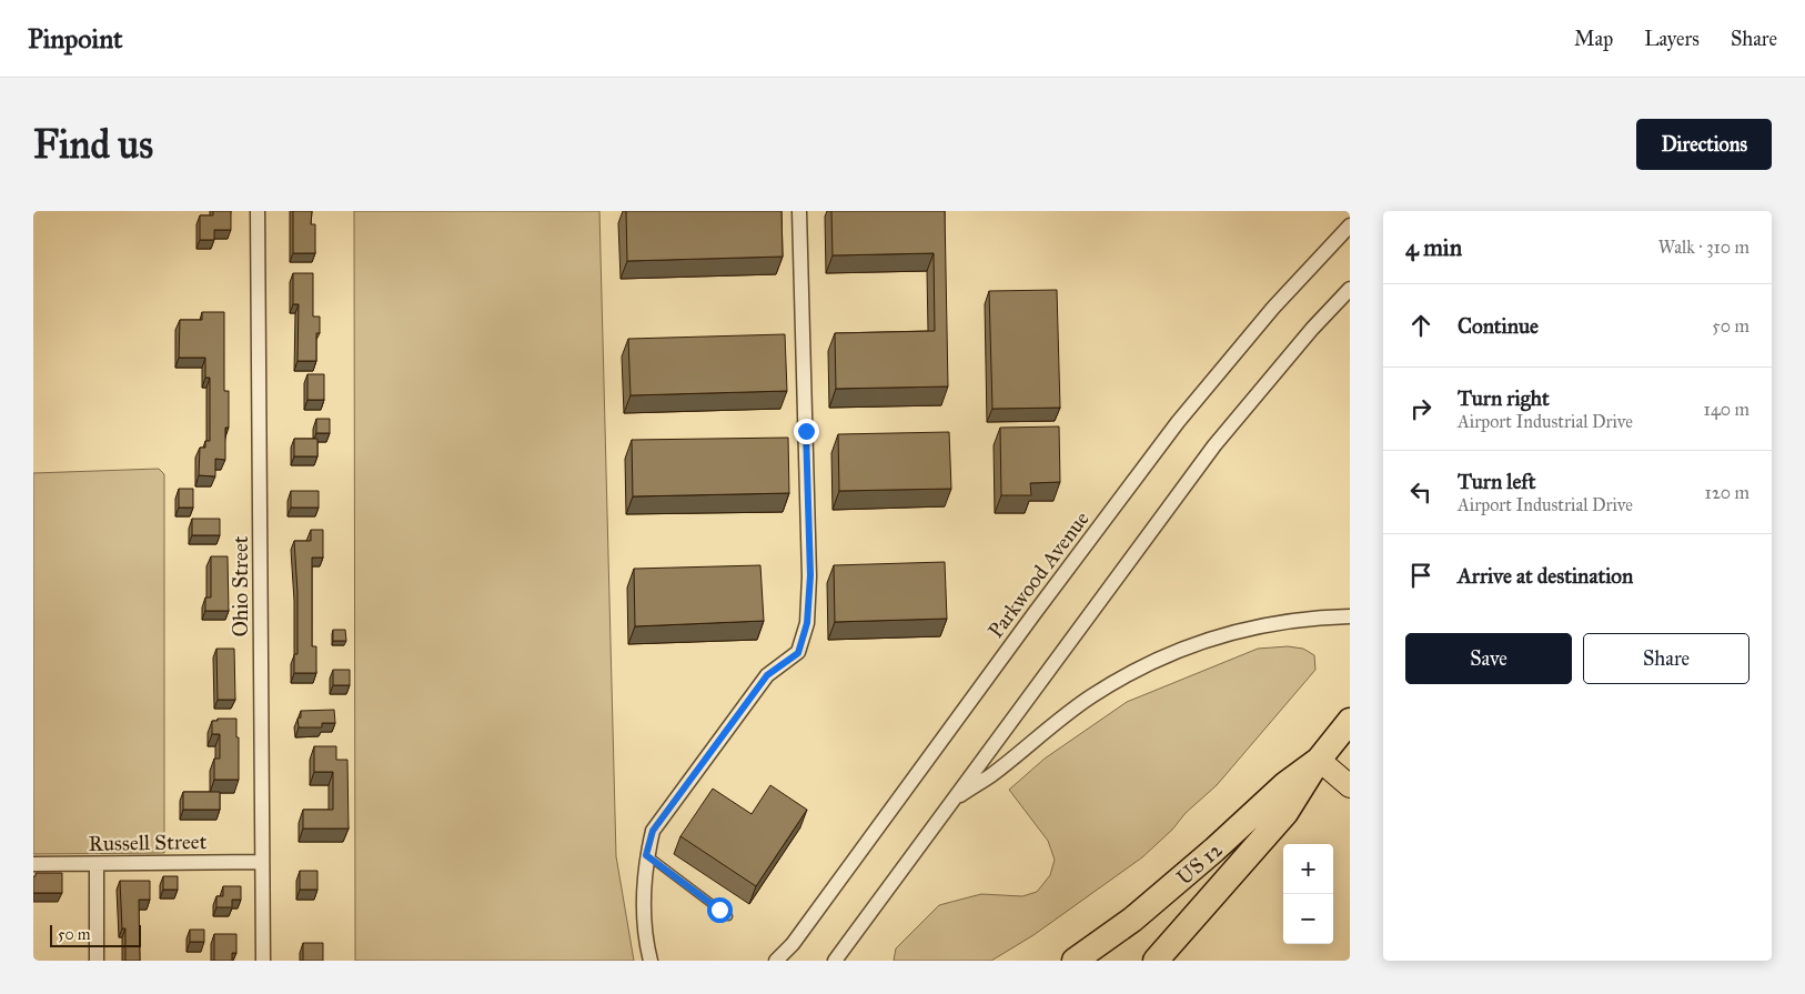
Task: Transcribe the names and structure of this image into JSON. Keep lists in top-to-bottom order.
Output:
{
  "streets": {
    "highway": ["US 12"],
    "street": ["Parkwood Avenue", "Ohio Street", "Russell Street"]
  },
  "crossings": [
    ["Ohio Street", "Russell Street"]
  ],
  "scale_bar": "50 m",
  "page": {
    "header": "Pinpoint",
    "nav": ["Map", "Layers", "Share"],
    "buttons": [
      "Directions",
      ["Save", "Share"]
    ],
    "title": "Find us",
    "heading": ["4 min", "Walk · 310 m"],
    "list": [
      ["Continue", "50 m"],
      ["Turn right", "Airport Industrial Drive", "140 m"],
      ["Turn left", "Airport Industrial Drive", "120 m"],
      "Arrive at destination"
    ],
    "map_buttons": ["+", "−"],
    "scale": "50 m"
  }
}
